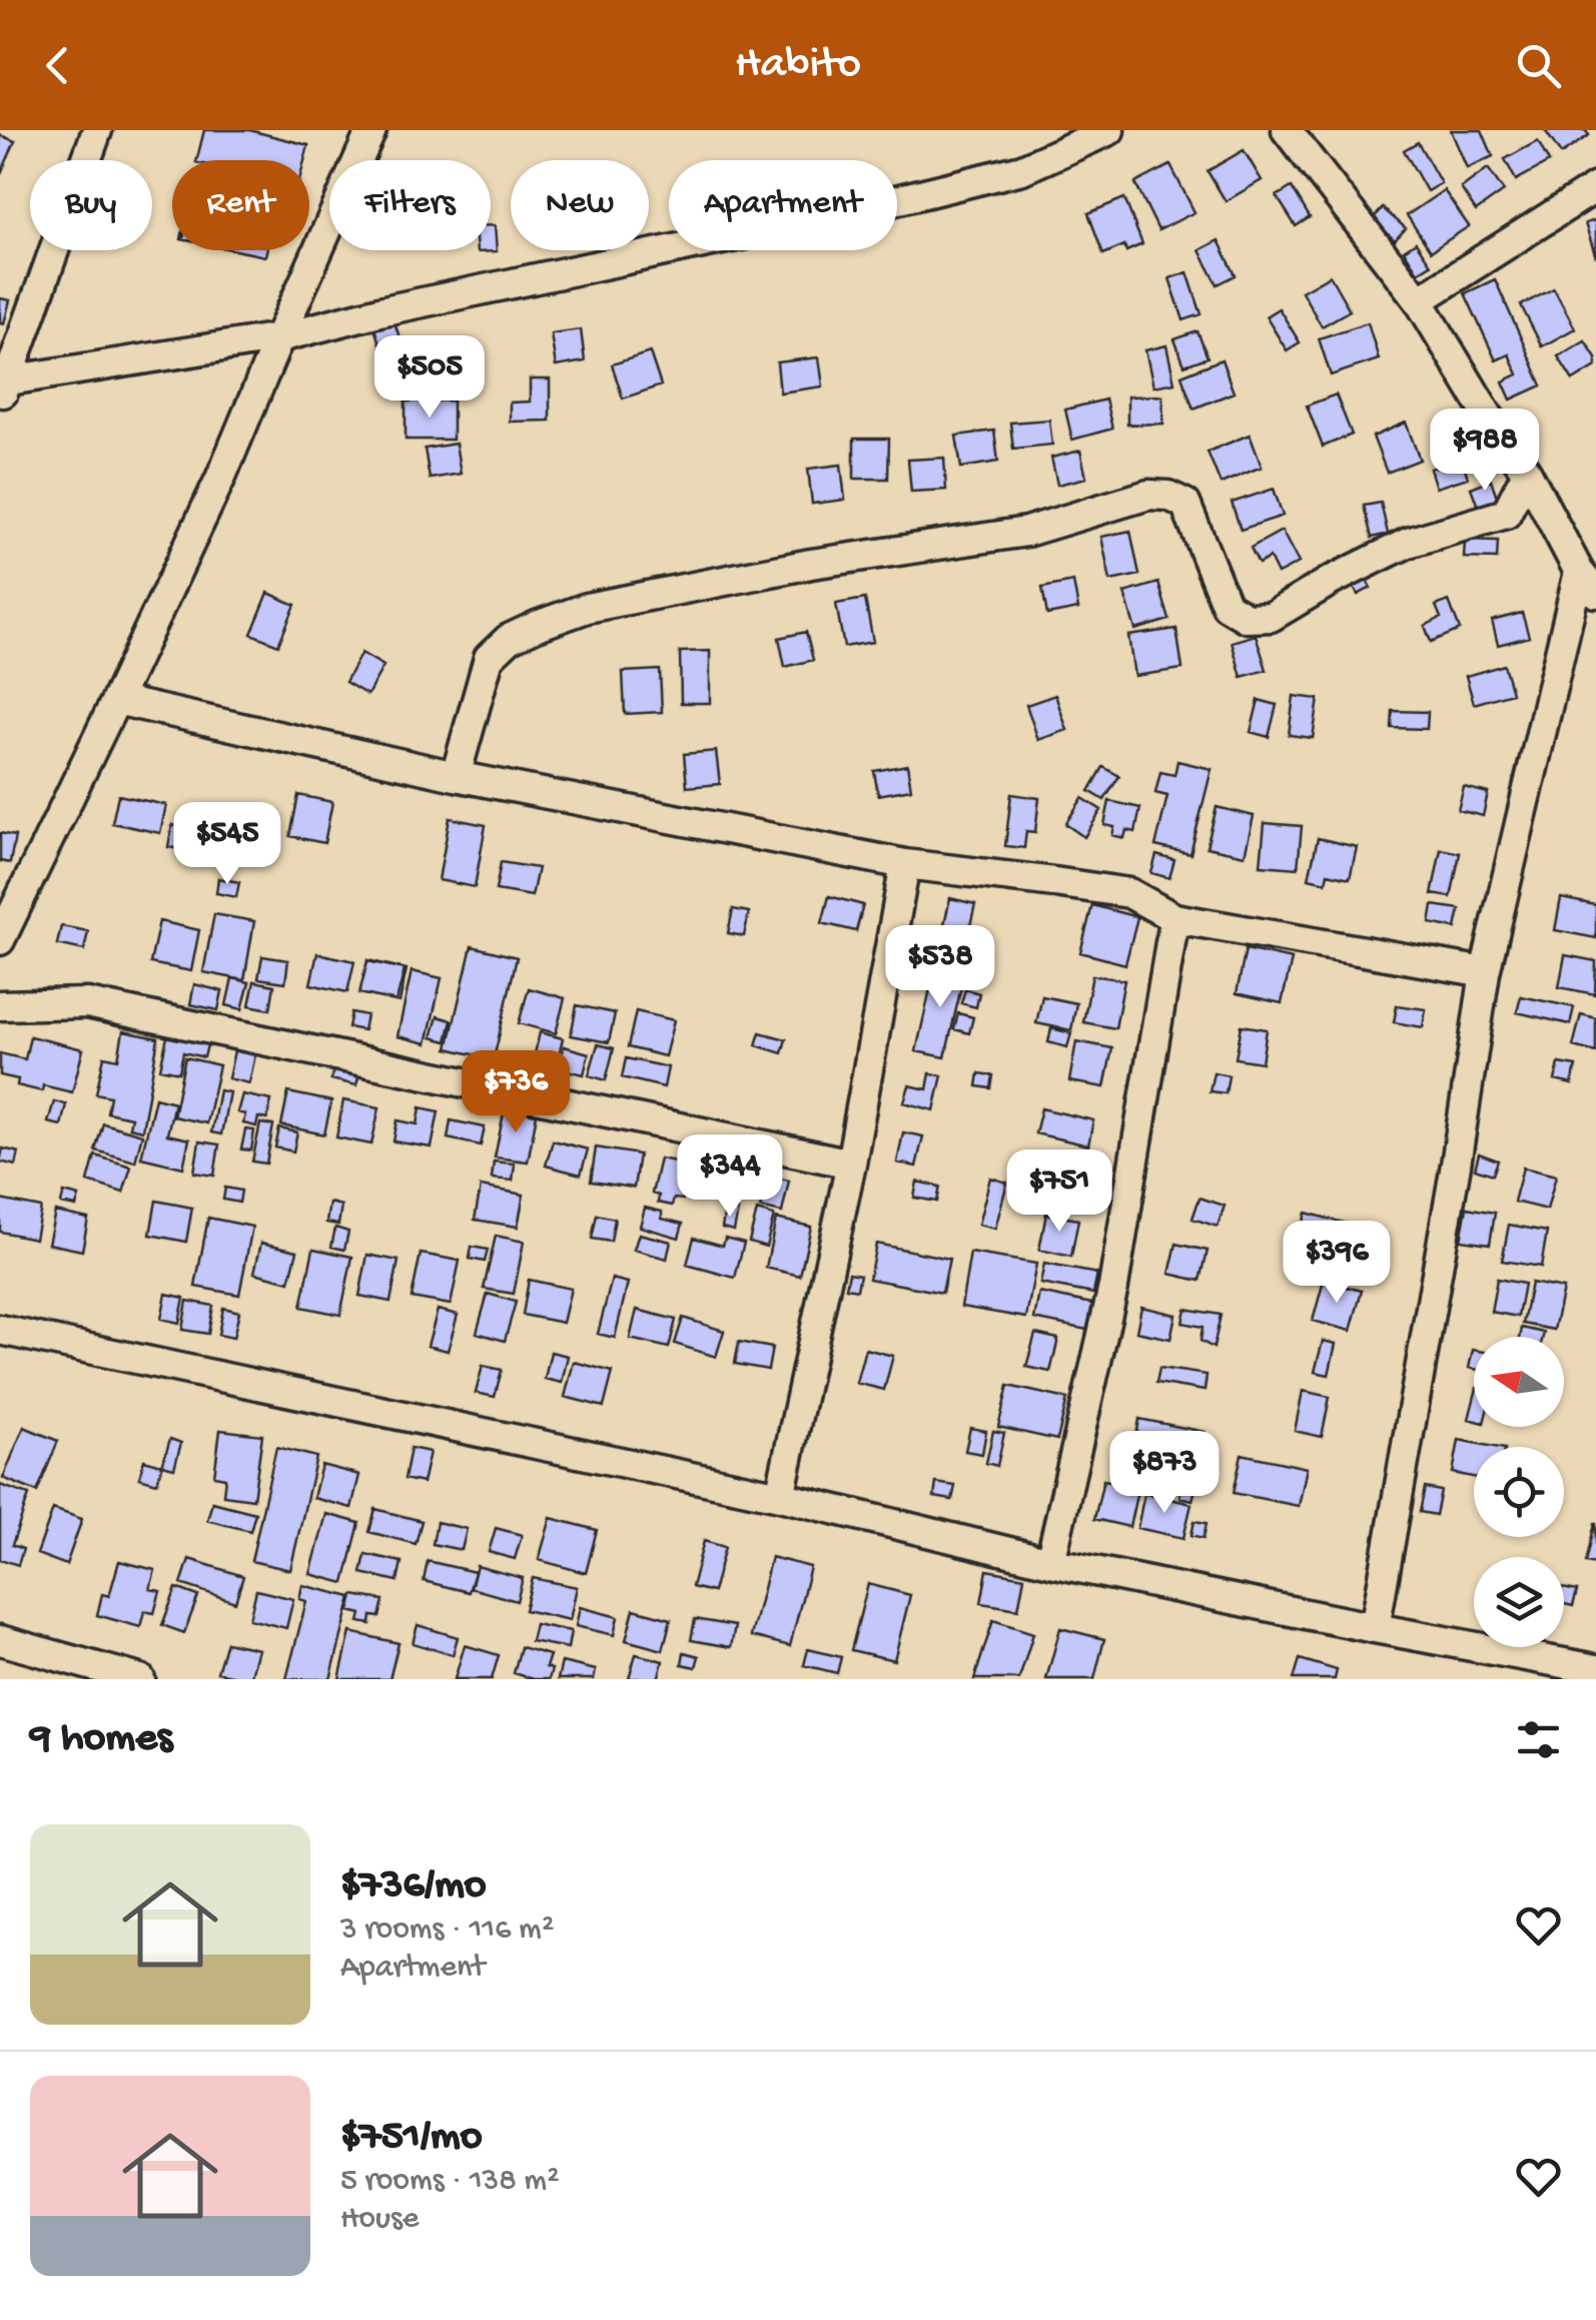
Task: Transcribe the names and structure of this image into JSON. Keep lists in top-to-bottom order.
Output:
{
  "north": "left",
  "page": {
    "header": "Habito",
    "chip": [
      "Buy",
      "Rent",
      "Filters",
      "New",
      "Apartment"
    ],
    "price": [
      "$505",
      "$988",
      "$545",
      "$538",
      "$736",
      "$344",
      "$751",
      "$396",
      "$873"
    ],
    "heading": "9 homes",
    "list": [
      {
        "name": "$736/mo",
        "note": "3 rooms · 116 m² · Apartment"
      },
      {
        "name": "$751/mo",
        "note": "5 rooms · 138 m² · House"
      }
    ]
  }
}
